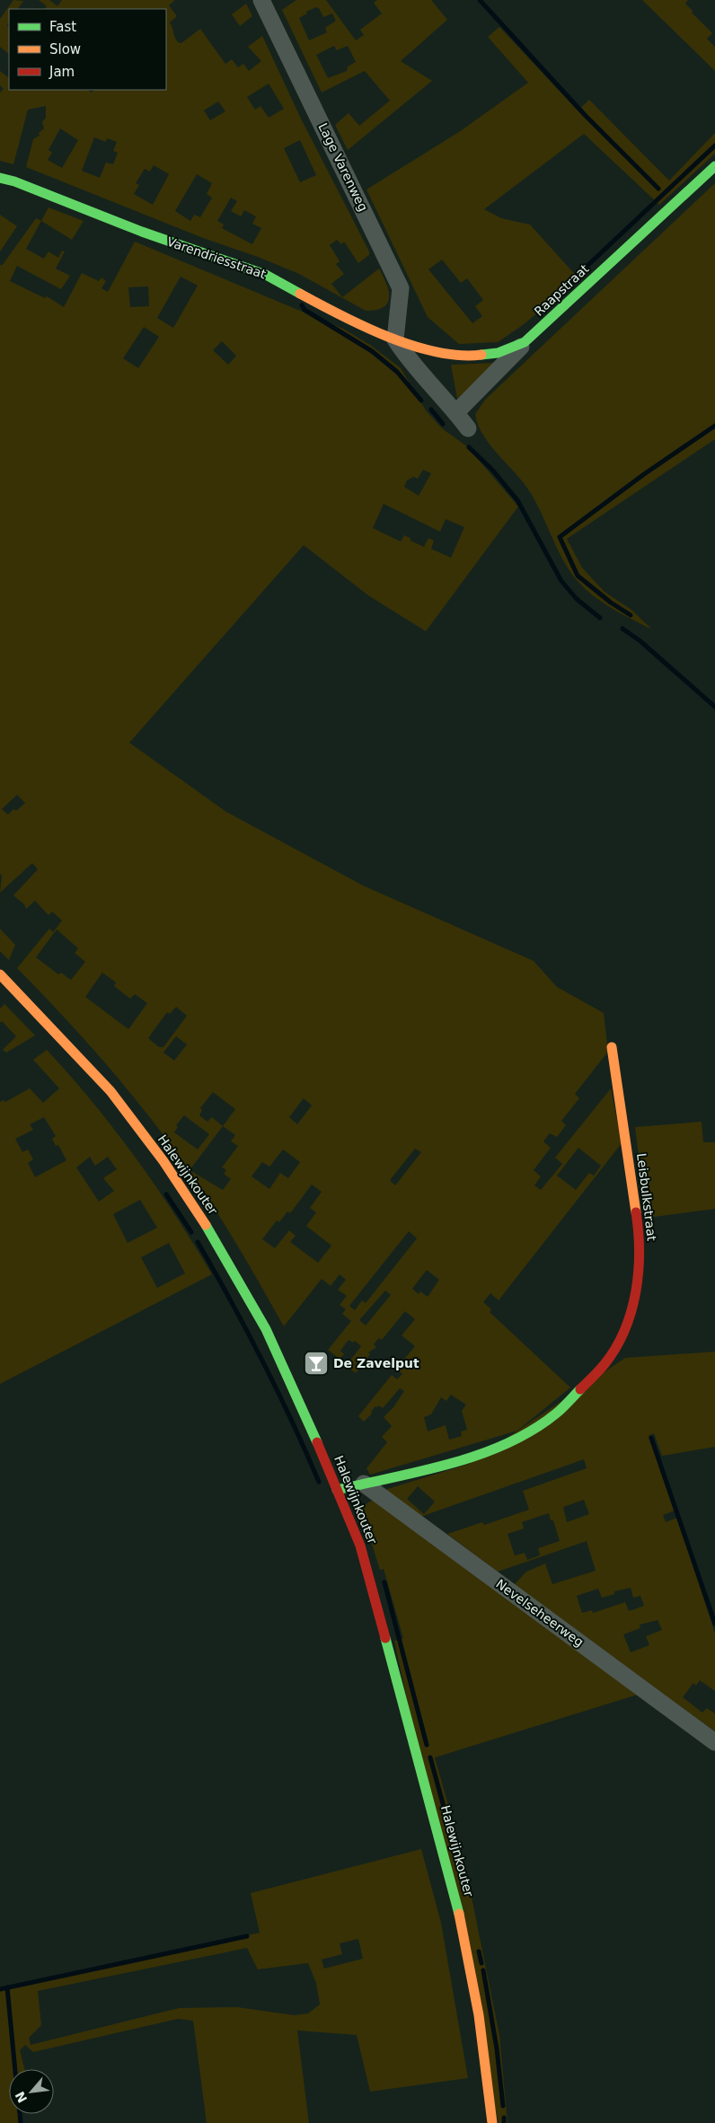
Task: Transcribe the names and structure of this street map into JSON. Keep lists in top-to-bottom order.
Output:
{
  "streets": {
    "street": [
      "Lage Varenweg",
      "Varendriesstraat",
      "Raapstraat",
      "Halewijnkouter",
      "Leisbulkstraat",
      "Nevelseheerweg"
    ]
  },
  "crossings": [
    ["Lage Varenweg", "Varendriesstraat"],
    ["Lage Varenweg", "Raapstraat"],
    ["Varendriesstraat", "Raapstraat"],
    ["Halewijnkouter", "Leisbulkstraat"],
    ["Leisbulkstraat", "Nevelseheerweg"]
  ],
  "places": {
    "bar": ["De Zavelput"]
  },
  "legend": ["Fast", "Slow", "Jam"],
  "north": "bottom left"
}
